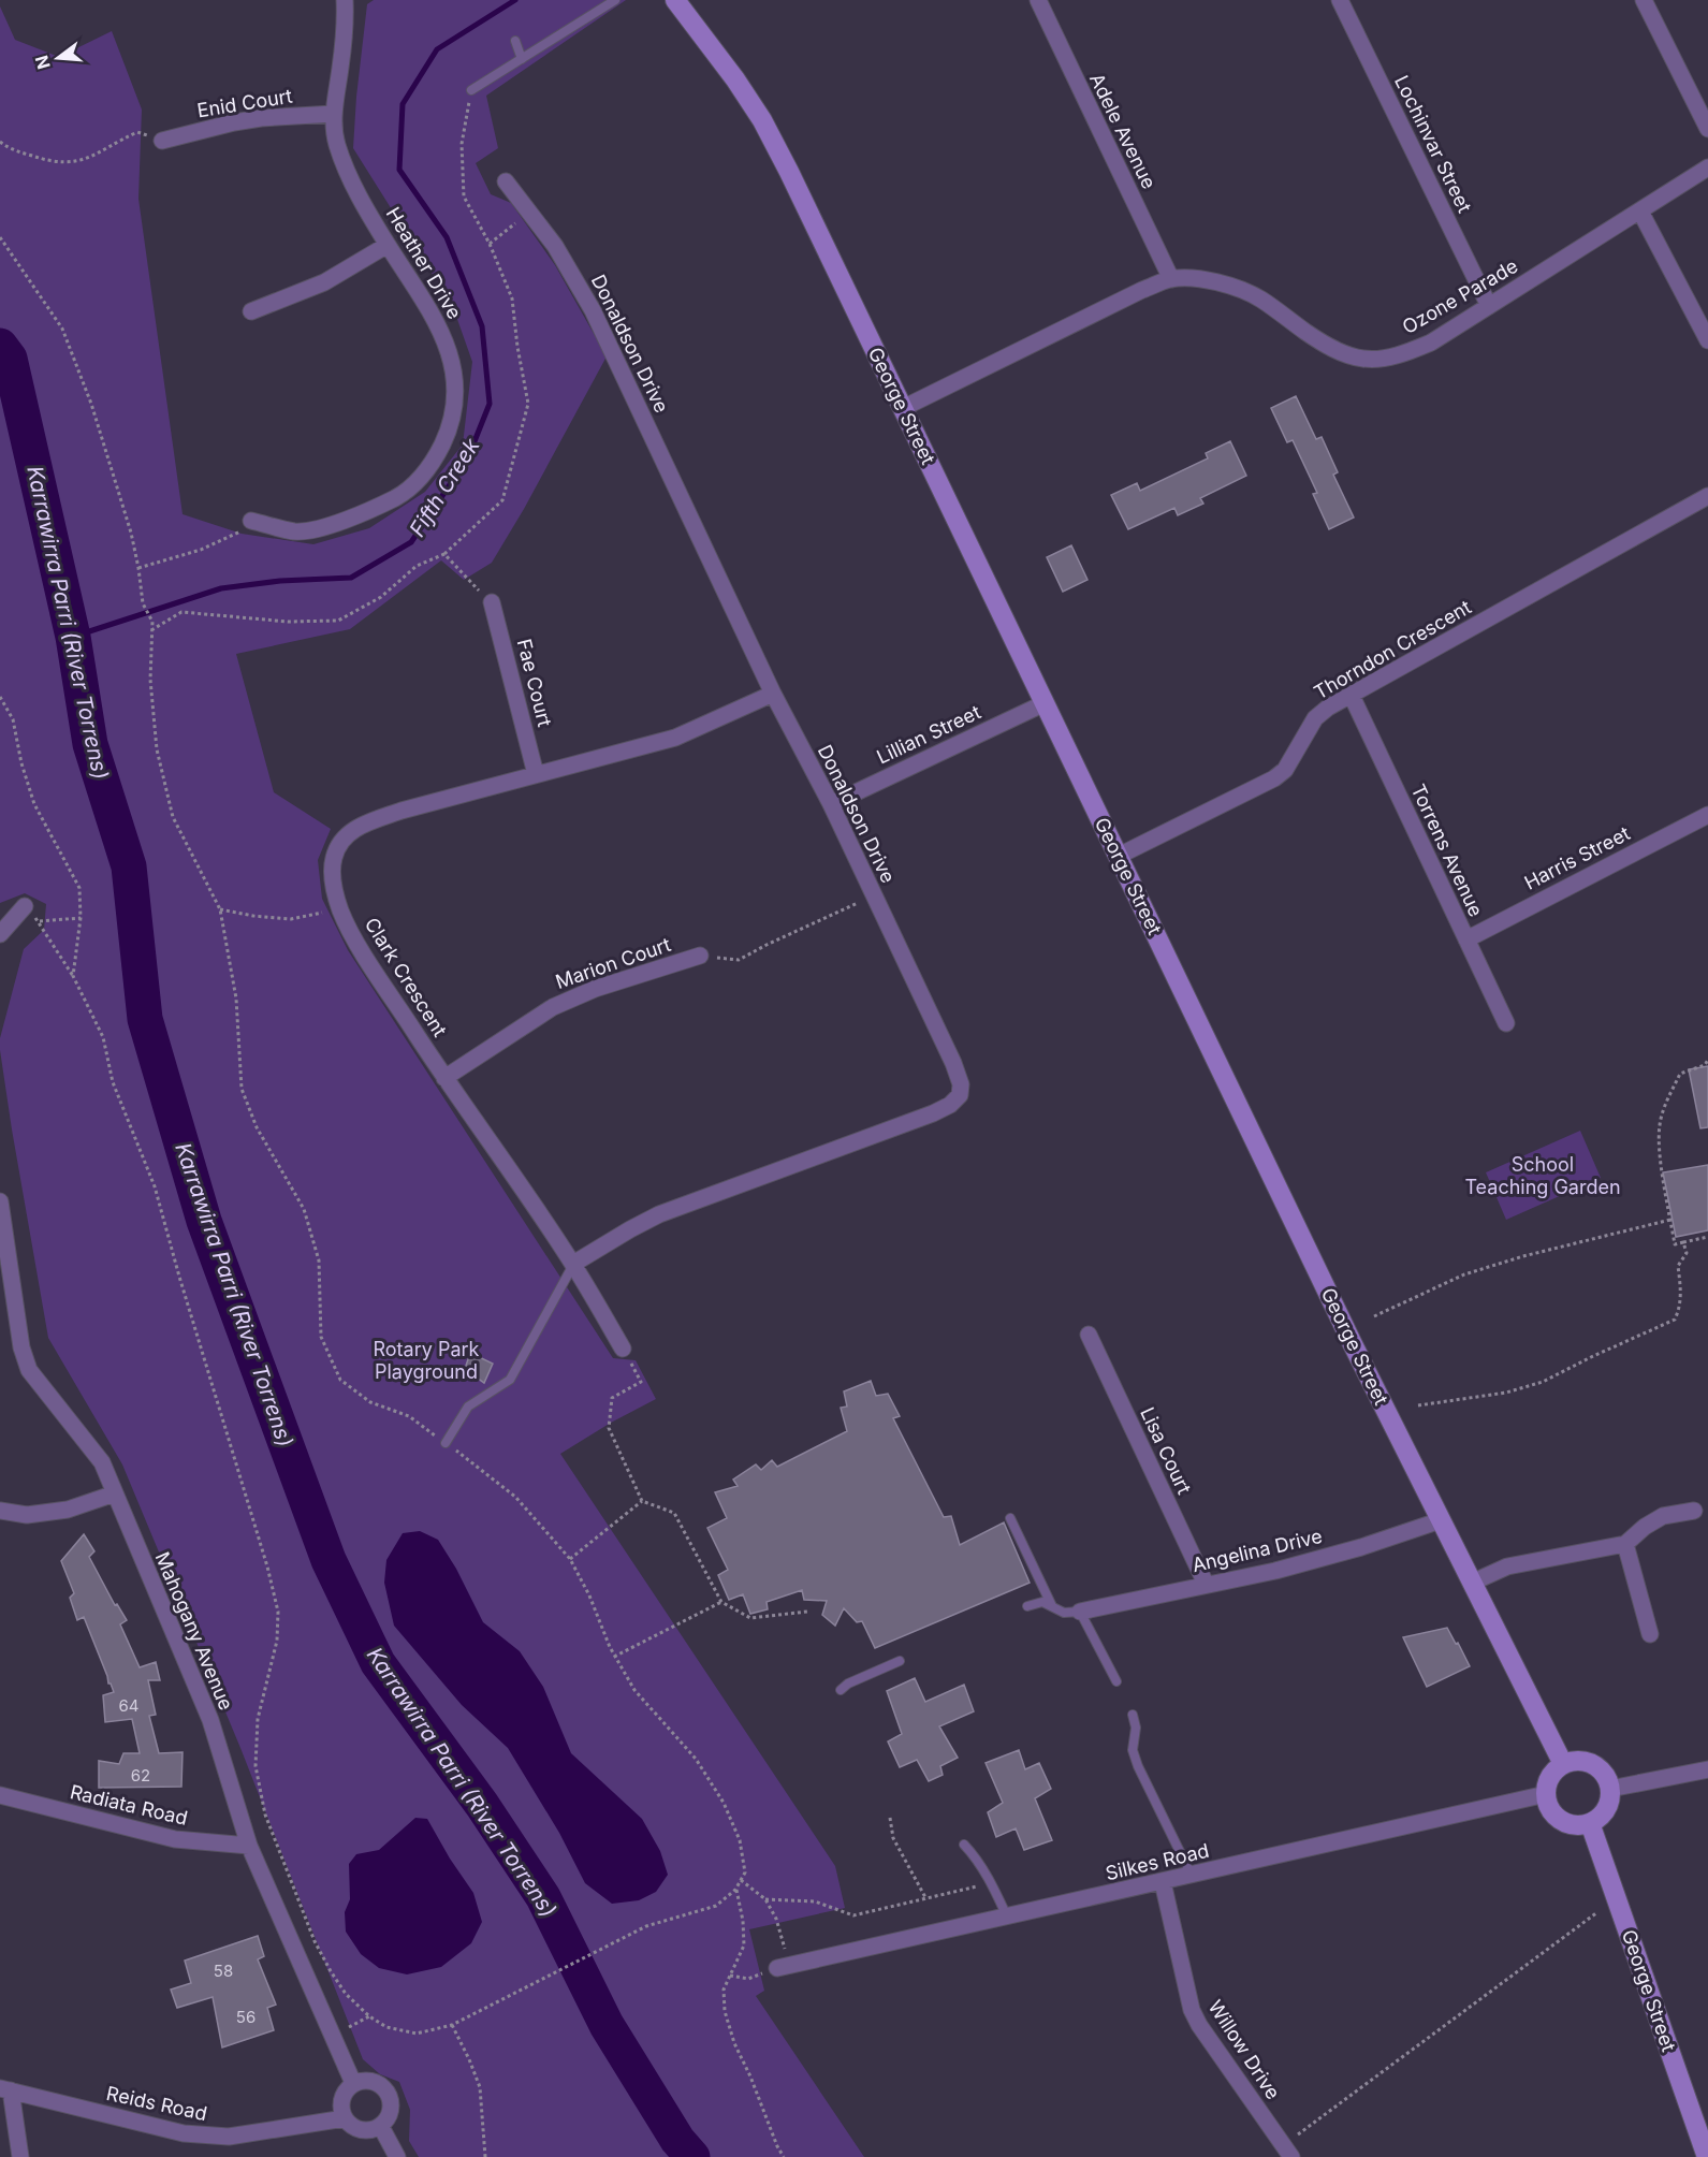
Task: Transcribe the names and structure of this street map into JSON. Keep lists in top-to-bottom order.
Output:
{
  "streets": {
    "street": [
      "Enid Court",
      "Adele Avenue",
      "Lochinvar Street",
      "Heather Drive",
      "Ozone Parade",
      "Donaldson Drive",
      "George Street",
      "Thorndon Crescent",
      "Fae Court",
      "Lillian Street",
      "Torrens Avenue",
      "Harris Street",
      "Marion Court",
      "Clark Crescent",
      "Lisa Court",
      "Angelina Drive",
      "Mahogany Avenue",
      "Radiata Road",
      "Silkes Road",
      "Willow Drive",
      "Reids Road"
    ]
  },
  "crossings": [
    ["Enid Court", "Heather Drive"],
    ["Adele Avenue", "Ozone Parade"],
    ["Lochinvar Street", "Ozone Parade"],
    ["Ozone Parade", "George Street"],
    ["Donaldson Drive", "Lillian Street"],
    ["Donaldson Drive", "Clark Crescent"],
    ["George Street", "Thorndon Crescent"],
    ["George Street", "Lillian Street"],
    ["George Street", "Angelina Drive"],
    ["George Street", "Silkes Road"],
    ["Thorndon Crescent", "Torrens Avenue"],
    ["Fae Court", "Clark Crescent"],
    ["Torrens Avenue", "Harris Street"],
    ["Marion Court", "Clark Crescent"],
    ["Lisa Court", "Angelina Drive"],
    ["Mahogany Avenue", "Radiata Road"],
    ["Mahogany Avenue", "Reids Road"],
    ["Silkes Road", "Willow Drive"]
  ],
  "water": ["Fifth Creek", "Karrawirra Parri (River Torrens)"],
  "parks": ["School Teaching Garden", "Rotary Park Playground"],
  "house_numbers": [
    "64",
    "62",
    "58",
    "56"
  ],
  "north": "left"
}
